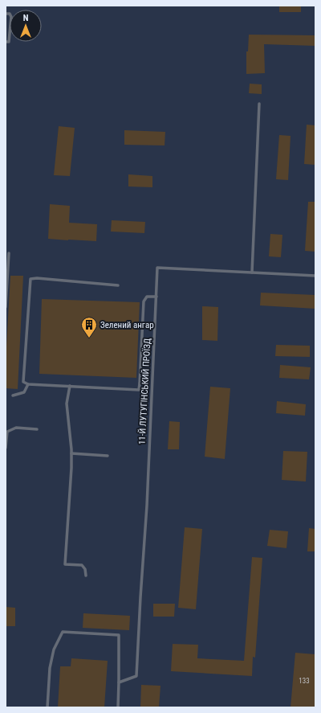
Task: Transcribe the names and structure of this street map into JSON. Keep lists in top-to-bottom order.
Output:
{
  "streets": {
    "lane": ["11-Й ЛУТУГІНСЬКИЙ ПРОЇЗД"]
  },
  "places": {
    "building": ["Зелений ангар"]
  },
  "house_numbers": ["133"],
  "north": "top"
}
